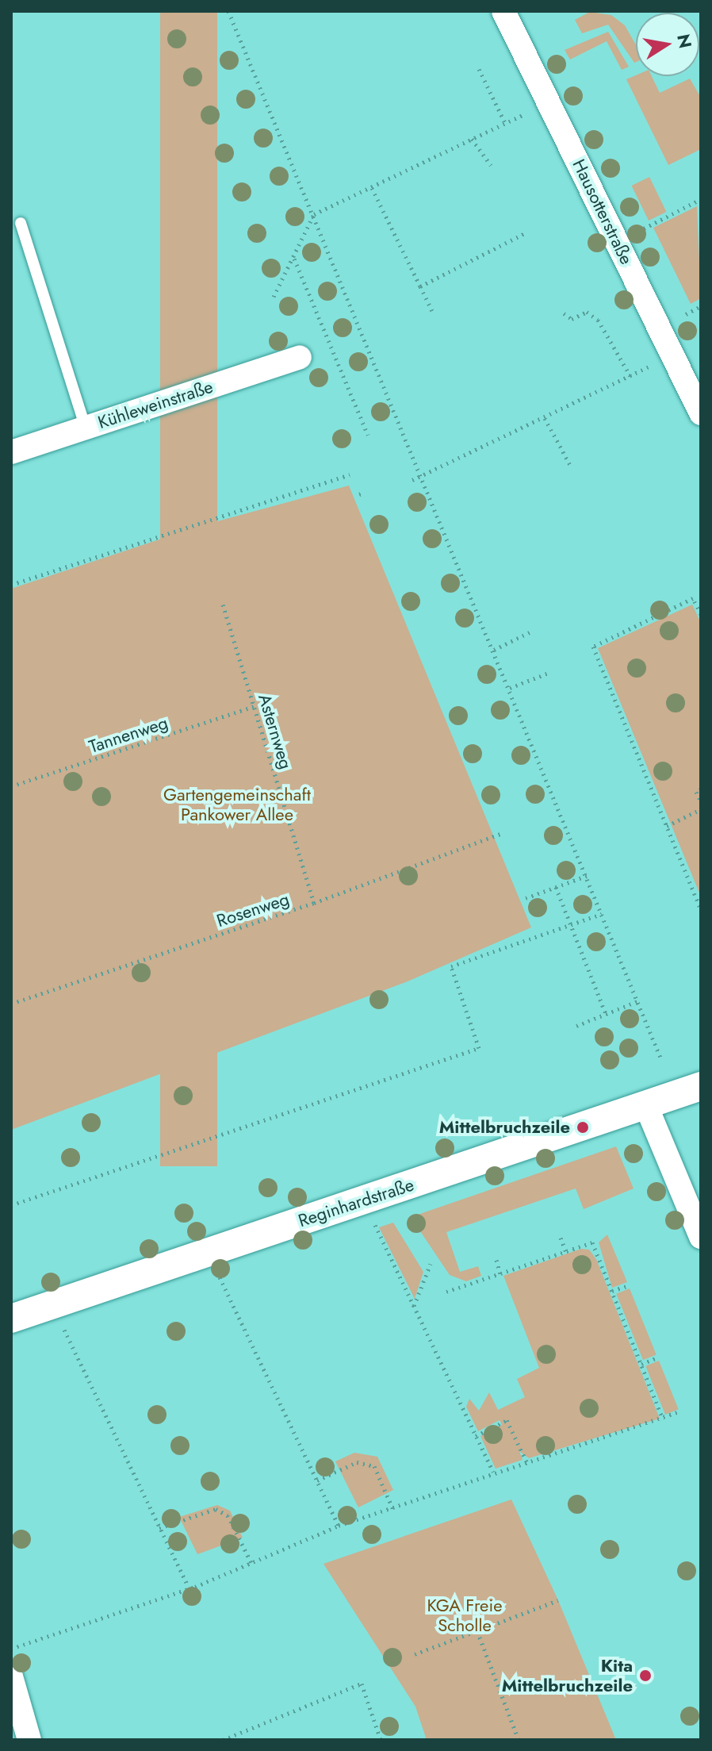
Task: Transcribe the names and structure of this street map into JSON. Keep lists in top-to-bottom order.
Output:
{
  "streets": {
    "street": ["Hausotterstraße", "Kühleweinstraße", "Reginhardstraße"],
    "path": ["Asternweg", "Tannenweg", "Rosenweg"]
  },
  "crossings": [
    ["Asternweg", "Tannenweg"],
    ["Asternweg", "Rosenweg"]
  ],
  "parks": ["Gartengemeinschaft Pankower Allee", "KGA Freie Scholle"],
  "places": ["Mittelbruchzeile", "Kita Mittelbruchzeile"],
  "north": "right"
}
